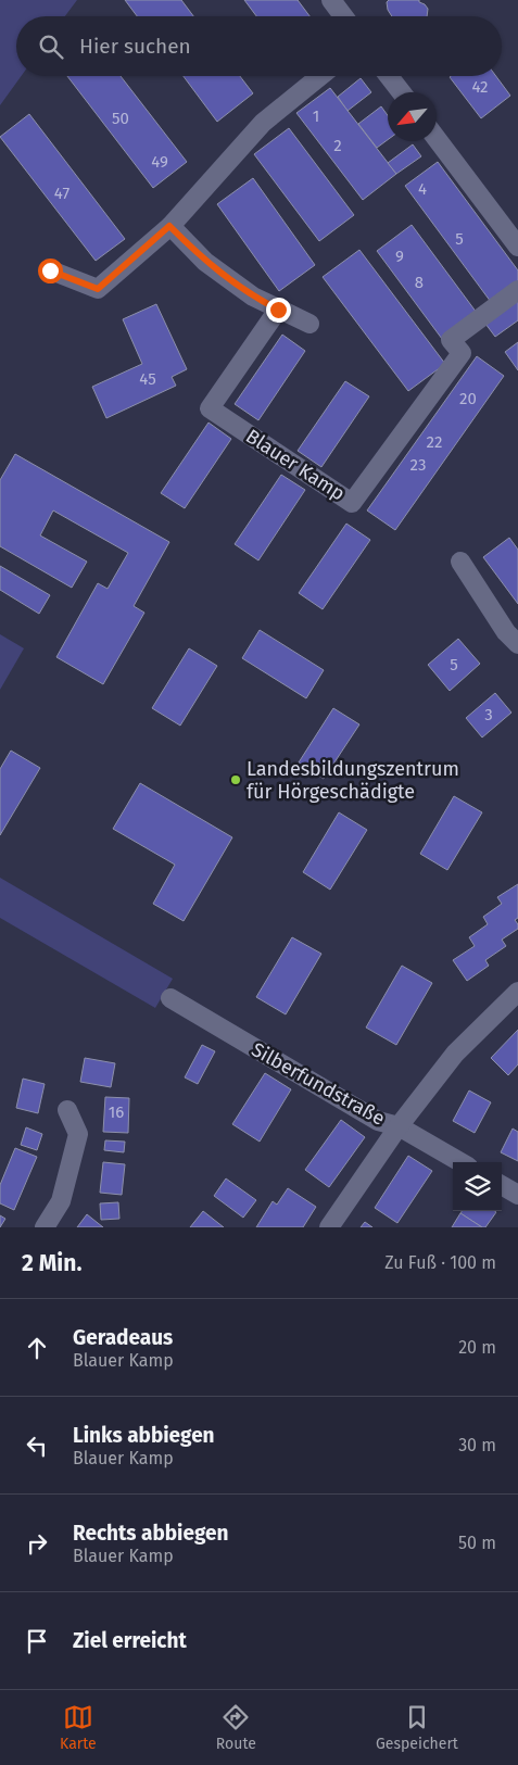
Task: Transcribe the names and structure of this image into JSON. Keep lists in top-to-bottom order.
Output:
{
  "streets": {
    "street": ["Blauer Kamp", "Silberfundstraße"]
  },
  "places": ["Landesbildungszentrum für Hörgeschädigte"],
  "house_numbers": [
    "42",
    "1",
    "50",
    "2",
    "49",
    "4",
    "47",
    "5",
    "9",
    "8",
    "45",
    "20",
    "22",
    "23",
    "5",
    "3",
    "16"
  ],
  "north": "bottom left",
  "page": {
    "search": "Hier suchen",
    "heading": ["2 Min.", "Zu Fuß · 100 m"],
    "list": [
      ["Geradeaus", "Blauer Kamp", "20 m"],
      ["Links abbiegen", "Blauer Kamp", "30 m"],
      ["Rechts abbiegen", "Blauer Kamp", "50 m"],
      "Ziel erreicht"
    ],
    "nav": ["Karte", "Route", "Gespeichert"]
  }
}
